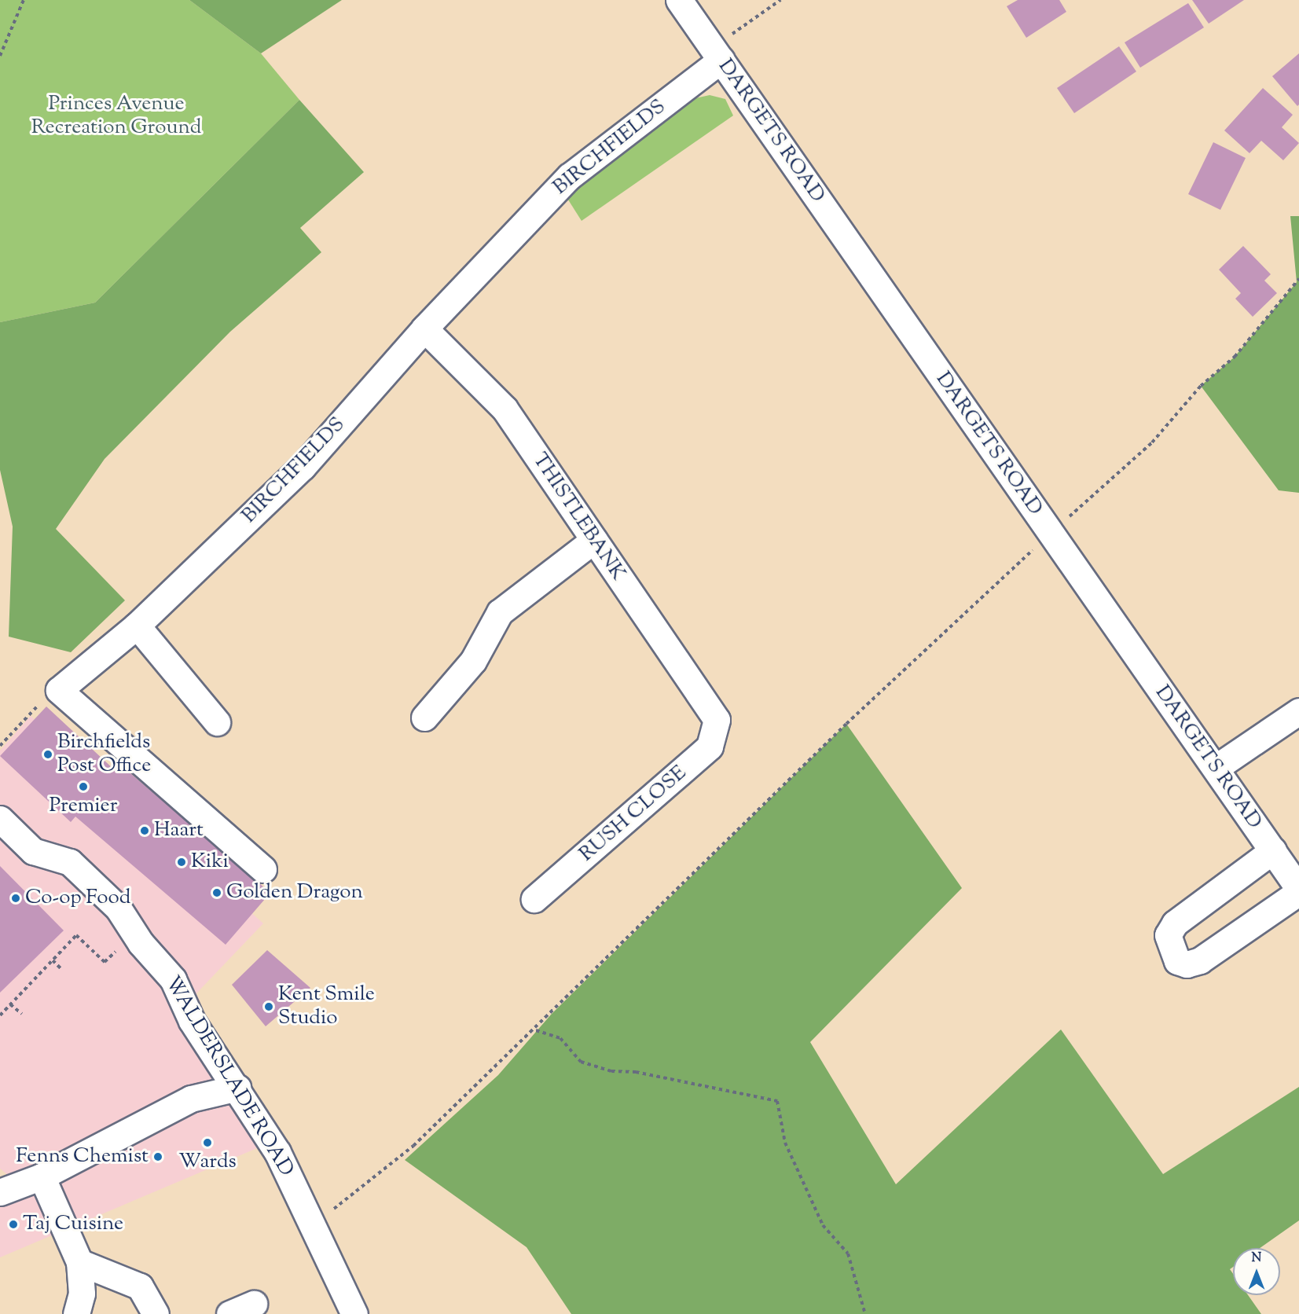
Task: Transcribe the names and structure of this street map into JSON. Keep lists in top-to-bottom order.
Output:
{
  "streets": {
    "street": [
      "DARGETS ROAD",
      "BIRCHFIELDS",
      "THISTLEBANK",
      "RUSH CLOSE",
      "WALDERSLADE ROAD"
    ]
  },
  "crossings": [
    ["DARGETS ROAD", "BIRCHFIELDS"],
    ["BIRCHFIELDS", "THISTLEBANK"],
    ["THISTLEBANK", "RUSH CLOSE"]
  ],
  "parks": ["Princes Avenue Recreation Ground"],
  "places": [
    "Birchfields Post Office",
    "Premier",
    "Haart",
    "Kiki",
    "Golden Dragon",
    "Co-op Food",
    "Kent Smile Studio",
    "Wards",
    "Fenns Chemist",
    "Taj Cuisine"
  ],
  "north": "top"
}
